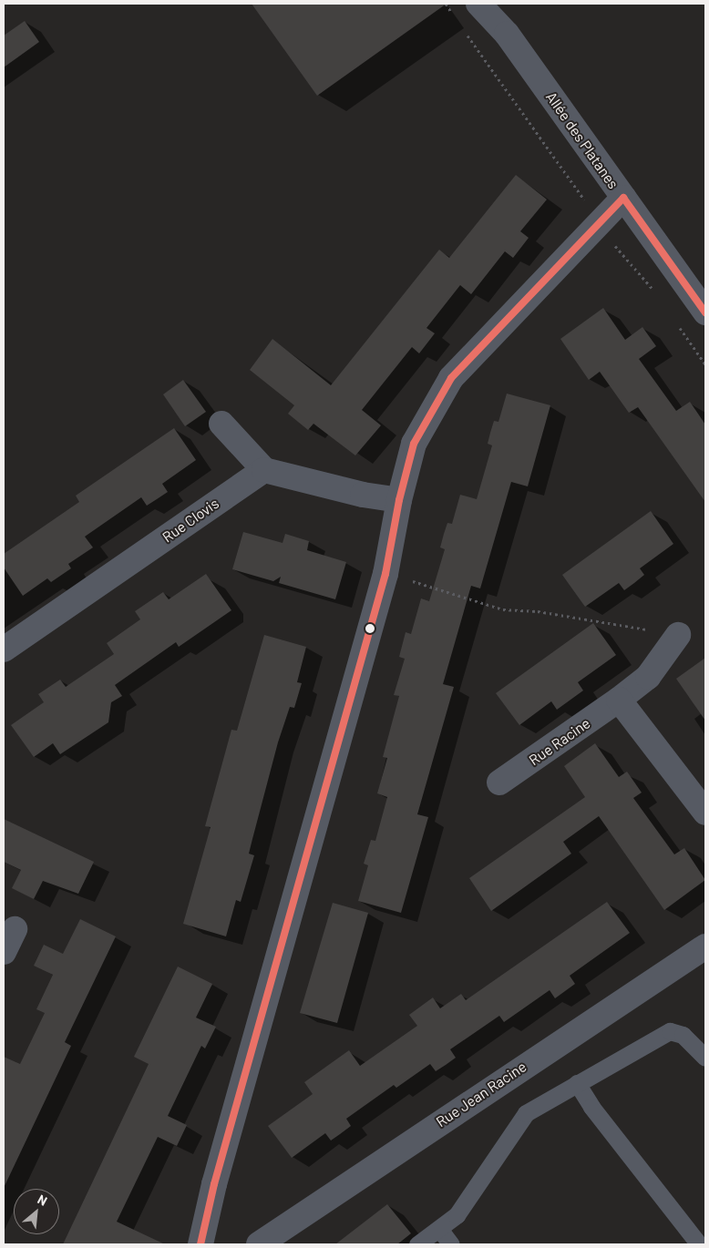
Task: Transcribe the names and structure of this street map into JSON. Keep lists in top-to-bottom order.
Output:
{
  "streets": {
    "street": [
      "Allée des Platanes",
      "Rue Clovis",
      "Rue Racine",
      "Rue Jean Racine"
    ]
  },
  "north": "top right"
}
